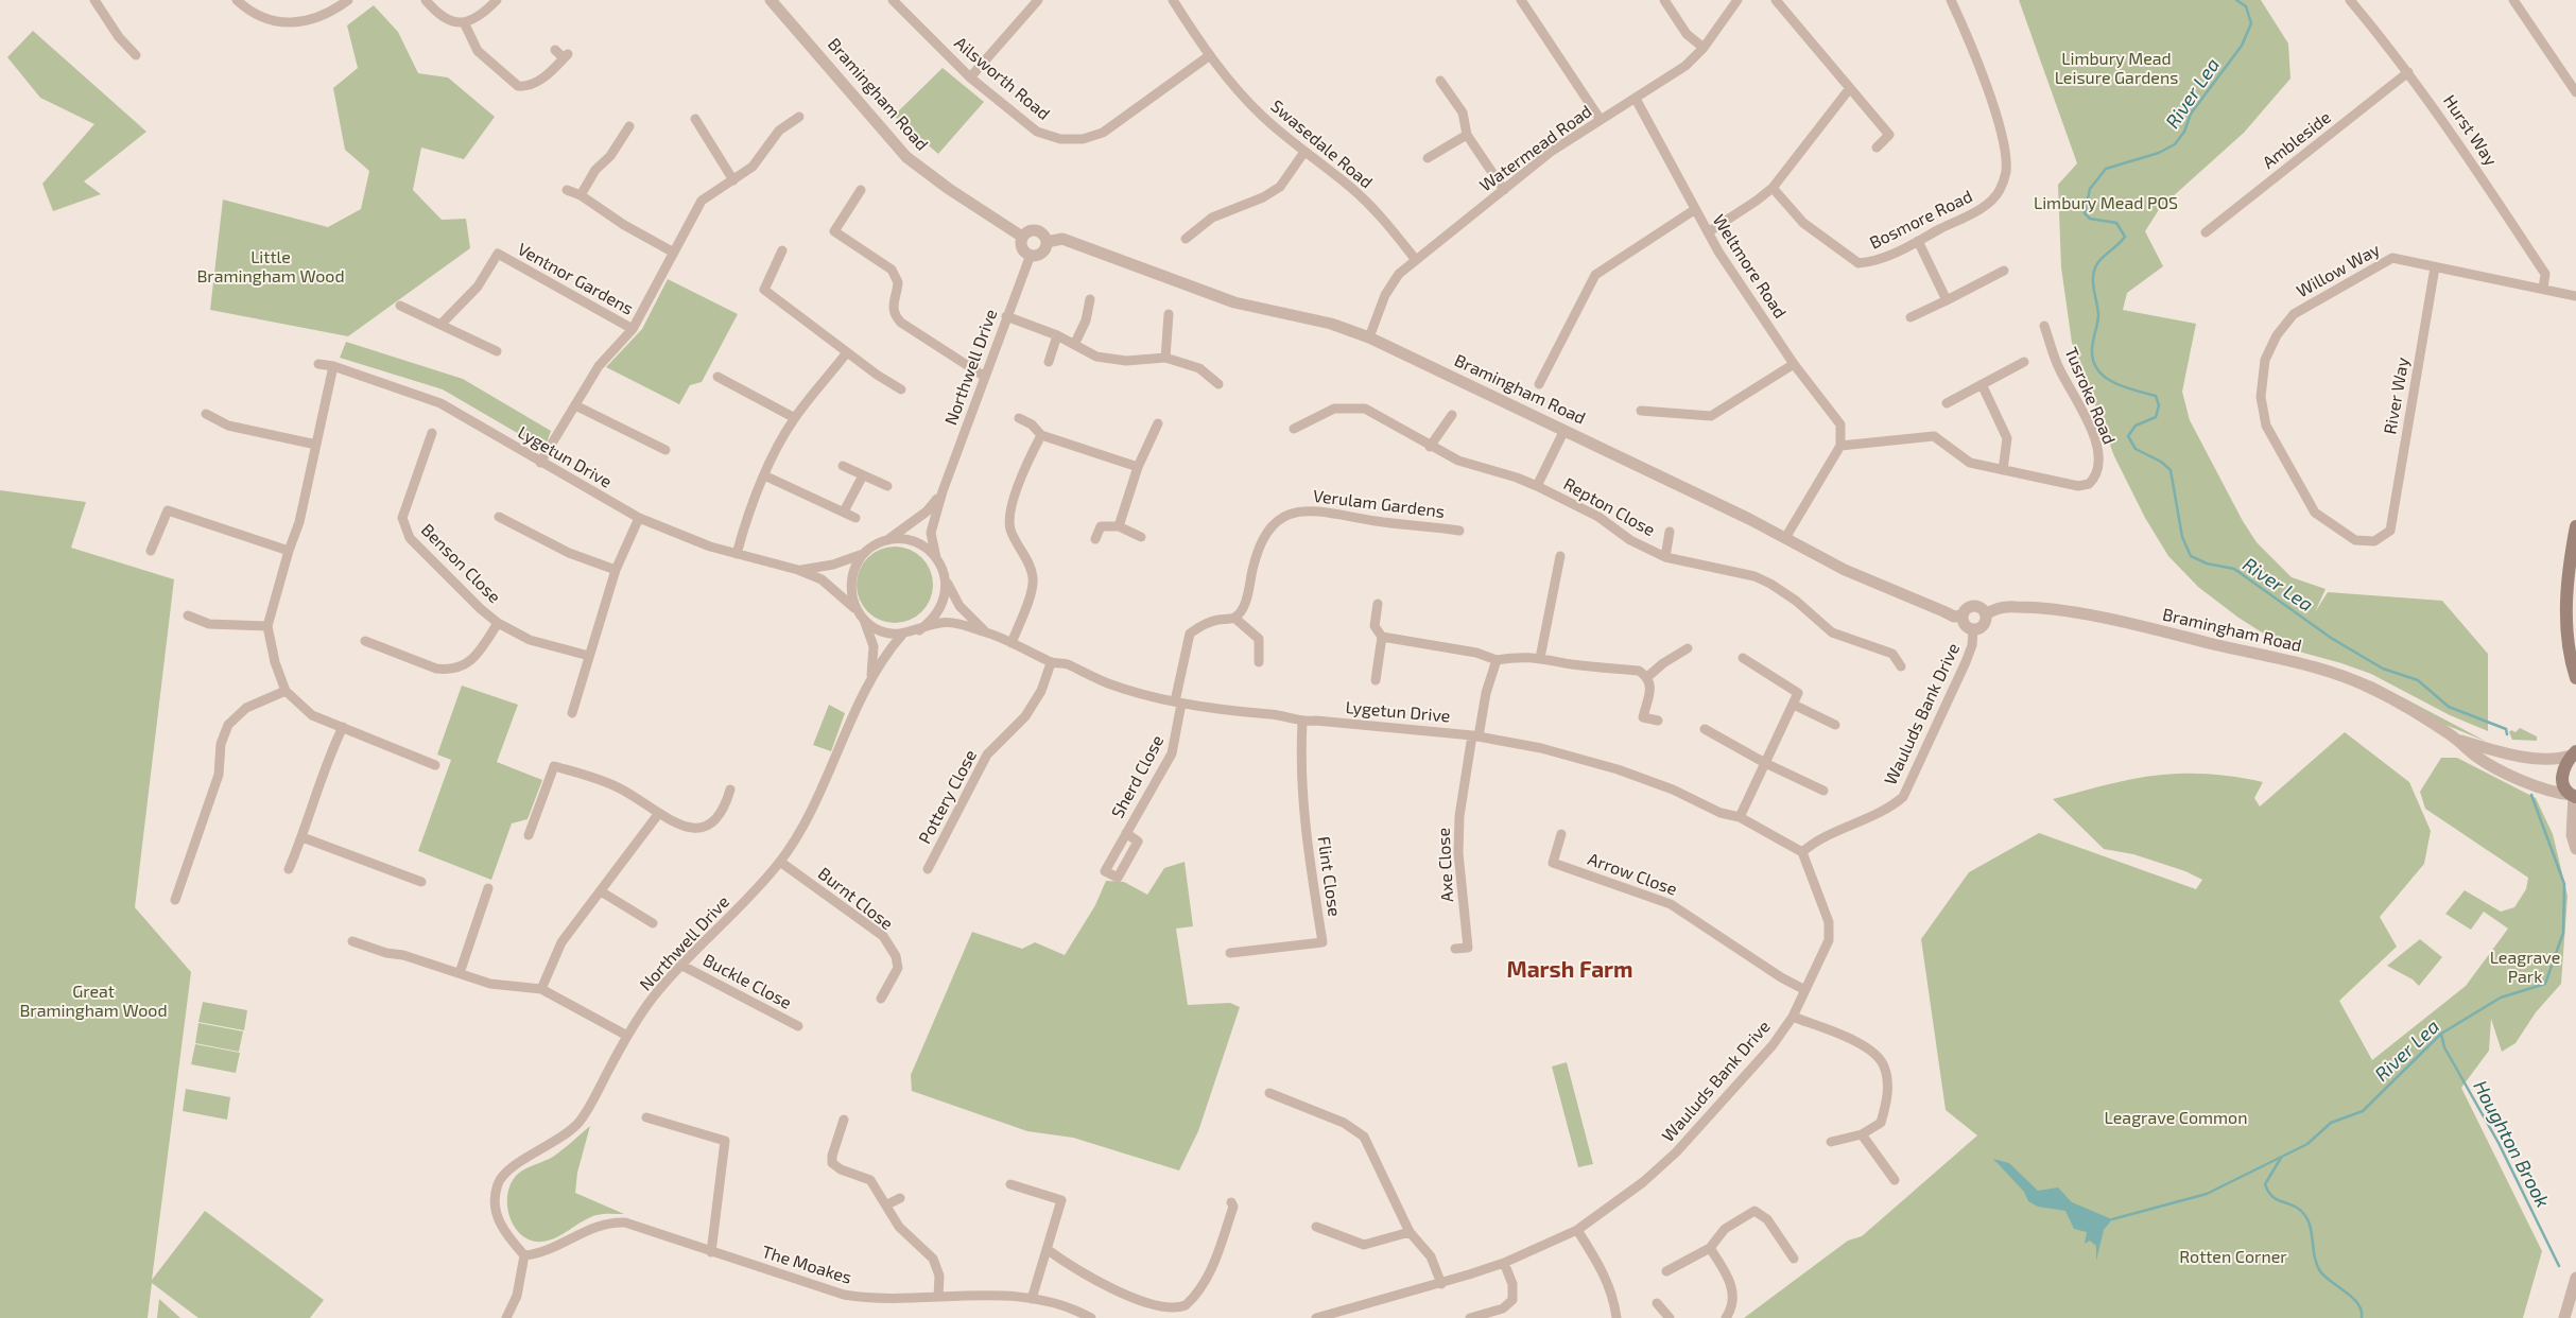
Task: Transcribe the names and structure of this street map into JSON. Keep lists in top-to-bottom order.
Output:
{
  "streets": {
    "street": [
      "Ailsworth Road",
      "Bramingham Road",
      "Hurst Way",
      "Ambleside",
      "Swasedale Road",
      "Watermead Road",
      "Bosmore Road",
      "Weltmore Road",
      "Willow Way",
      "Ventnor Gardens",
      "Northwell Drive",
      "Tusroke Road",
      "River Way",
      "Lygetun Drive",
      "Verulam Gardens",
      "Repton Close",
      "Benson Close",
      "Wauluds Bank Drive",
      "Sherd Close",
      "Pottery Close",
      "Axe Close",
      "Arrow Close",
      "Flint Close",
      "Burnt Close",
      "Buckle Close",
      "The Moakes"
    ]
  },
  "crossings": [
    ["Ailsworth Road", "Swasedale Road"],
    ["Bramingham Road", "Watermead Road"],
    ["Bramingham Road", "Northwell Drive"],
    ["Bramingham Road", "Repton Close"],
    ["Bramingham Road", "Wauluds Bank Drive"],
    ["Hurst Way", "Ambleside"],
    ["Hurst Way", "Willow Way"],
    ["Swasedale Road", "Watermead Road"],
    ["Watermead Road", "Weltmore Road"],
    ["Willow Way", "River Way"],
    ["Ventnor Gardens", "Lygetun Drive"],
    ["Northwell Drive", "Lygetun Drive"],
    ["Northwell Drive", "Burnt Close"],
    ["Northwell Drive", "Buckle Close"],
    ["Northwell Drive", "The Moakes"],
    ["Lygetun Drive", "Wauluds Bank Drive"],
    ["Lygetun Drive", "Sherd Close"],
    ["Lygetun Drive", "Pottery Close"],
    ["Lygetun Drive", "Axe Close"],
    ["Lygetun Drive", "Flint Close"],
    ["Wauluds Bank Drive", "Arrow Close"]
  ],
  "districts": ["Marsh Farm"],
  "water": ["River Lea", "Houghton Brook"],
  "parks": [
    "Limbury Mead Leisure Gardens",
    "Limbury Mead POS",
    "Little Bramingham Wood",
    "Leagrave Park",
    "Great Bramingham Wood",
    "Leagrave Common",
    "Rotten Corner"
  ]
}
